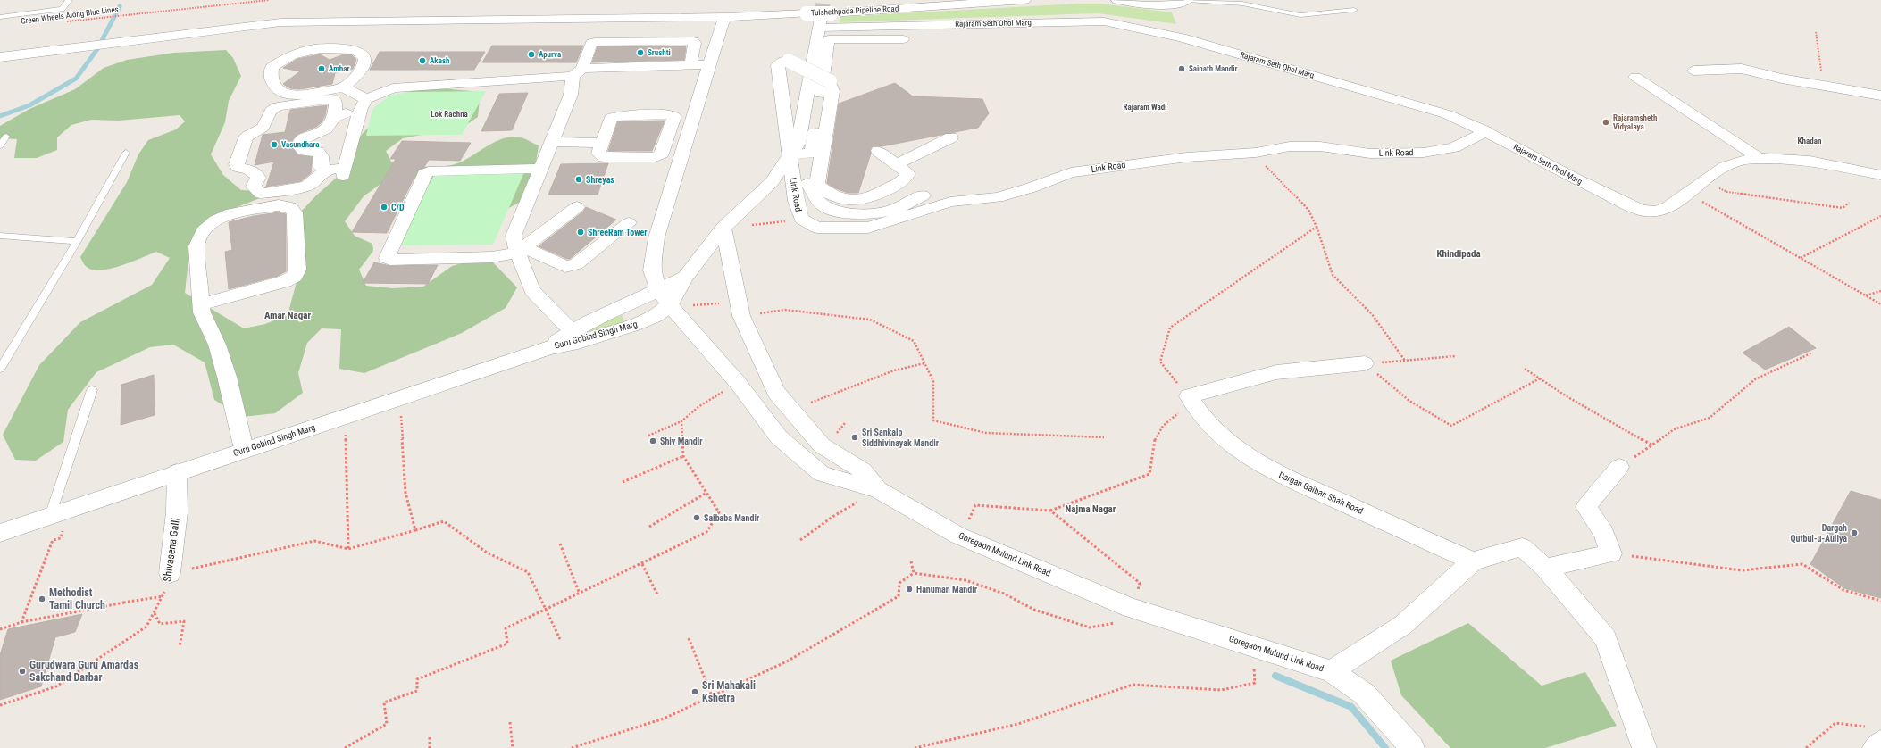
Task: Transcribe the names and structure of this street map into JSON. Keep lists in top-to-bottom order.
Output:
{
  "streets": {
    "street": [
      "Tulshethpada Pipeline Road",
      "Rajaram Seth Ohol Marg",
      "Link Road",
      "Guru Gobind Singh Marg",
      "Dargah Gaiban Shah Road",
      "Shivasena Galli",
      "Goregaon Mulund Link Road"
    ],
    "path": ["Green Wheels Along Blue Lines"]
  },
  "crossings": [
    ["Tulshethpada Pipeline Road", "Rajaram Seth Ohol Marg"],
    ["Rajaram Seth Ohol Marg", "Link Road"],
    ["Guru Gobind Singh Marg", "Shivasena Galli"],
    ["Guru Gobind Singh Marg", "Goregaon Mulund Link Road"]
  ],
  "districts": [
    "Rajaram Wadi",
    "Lok Rachna",
    "Khadan",
    "Khindipada",
    "Amar Nagar",
    "Najma Nagar"
  ],
  "places": [
    "Srushti",
    "Apurva",
    "Akash",
    "Ambar",
    "Sainath Mandir",
    "Rajaramsheth Vidyalaya",
    "Vasundhara",
    "Shreyas",
    "C/D",
    "ShreeRam Tower",
    "Sri Sankalp Siddhivinayak Mandir",
    "Shiv Mandir",
    "Saibaba Mandir",
    "Dargah Qutbul-u-Auliya",
    "Hanuman Mandir",
    "Methodist Tamil Church",
    "Gurudwara Guru Amardas Sakchand Darbar",
    "Sri Mahakali Kshetra"
  ]
}
